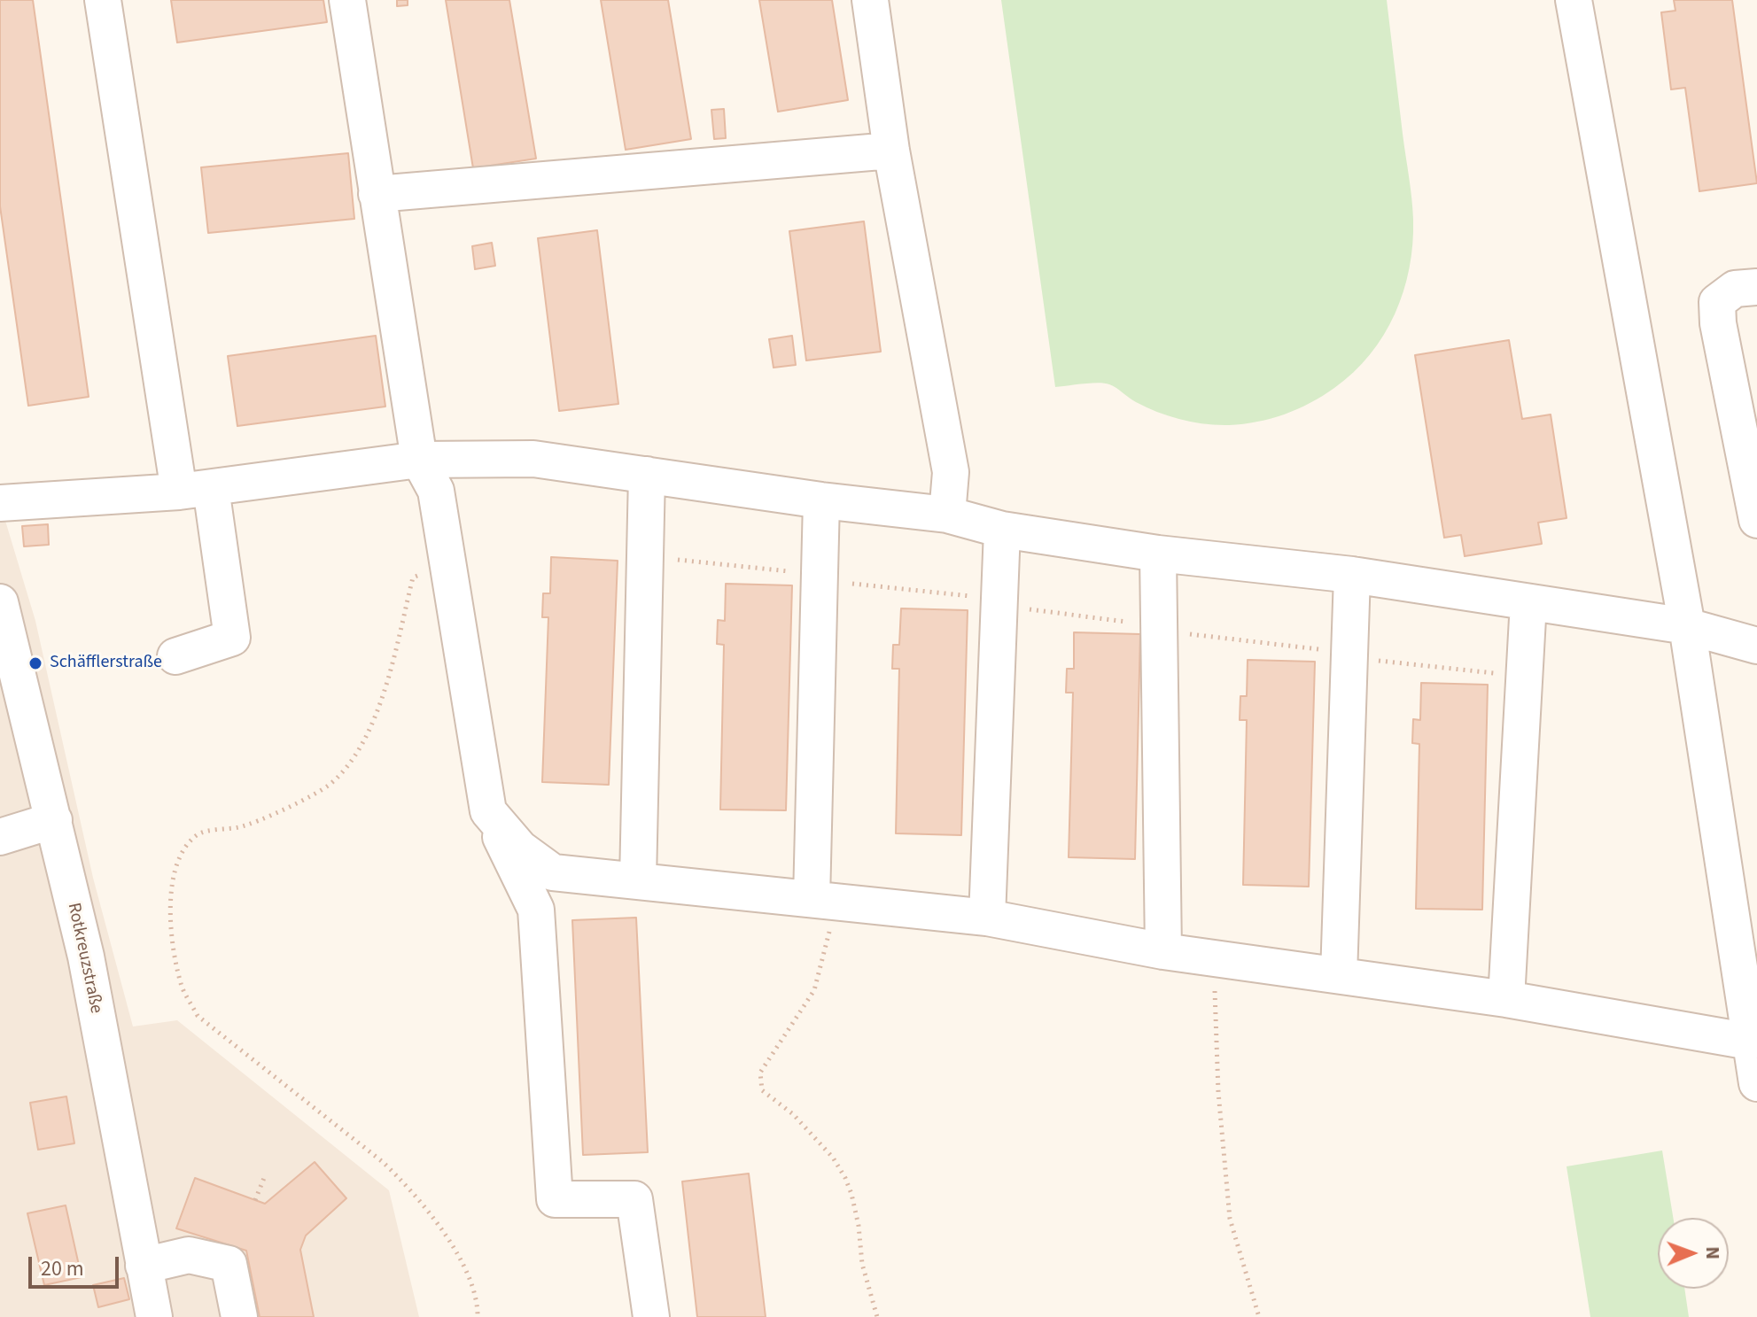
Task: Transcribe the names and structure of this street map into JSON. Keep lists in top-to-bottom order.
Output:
{
  "streets": {
    "street": ["Rotkreuzstraße"]
  },
  "places": ["Schäfflerstraße"],
  "scale_bar": "20 m",
  "north": "right"
}
